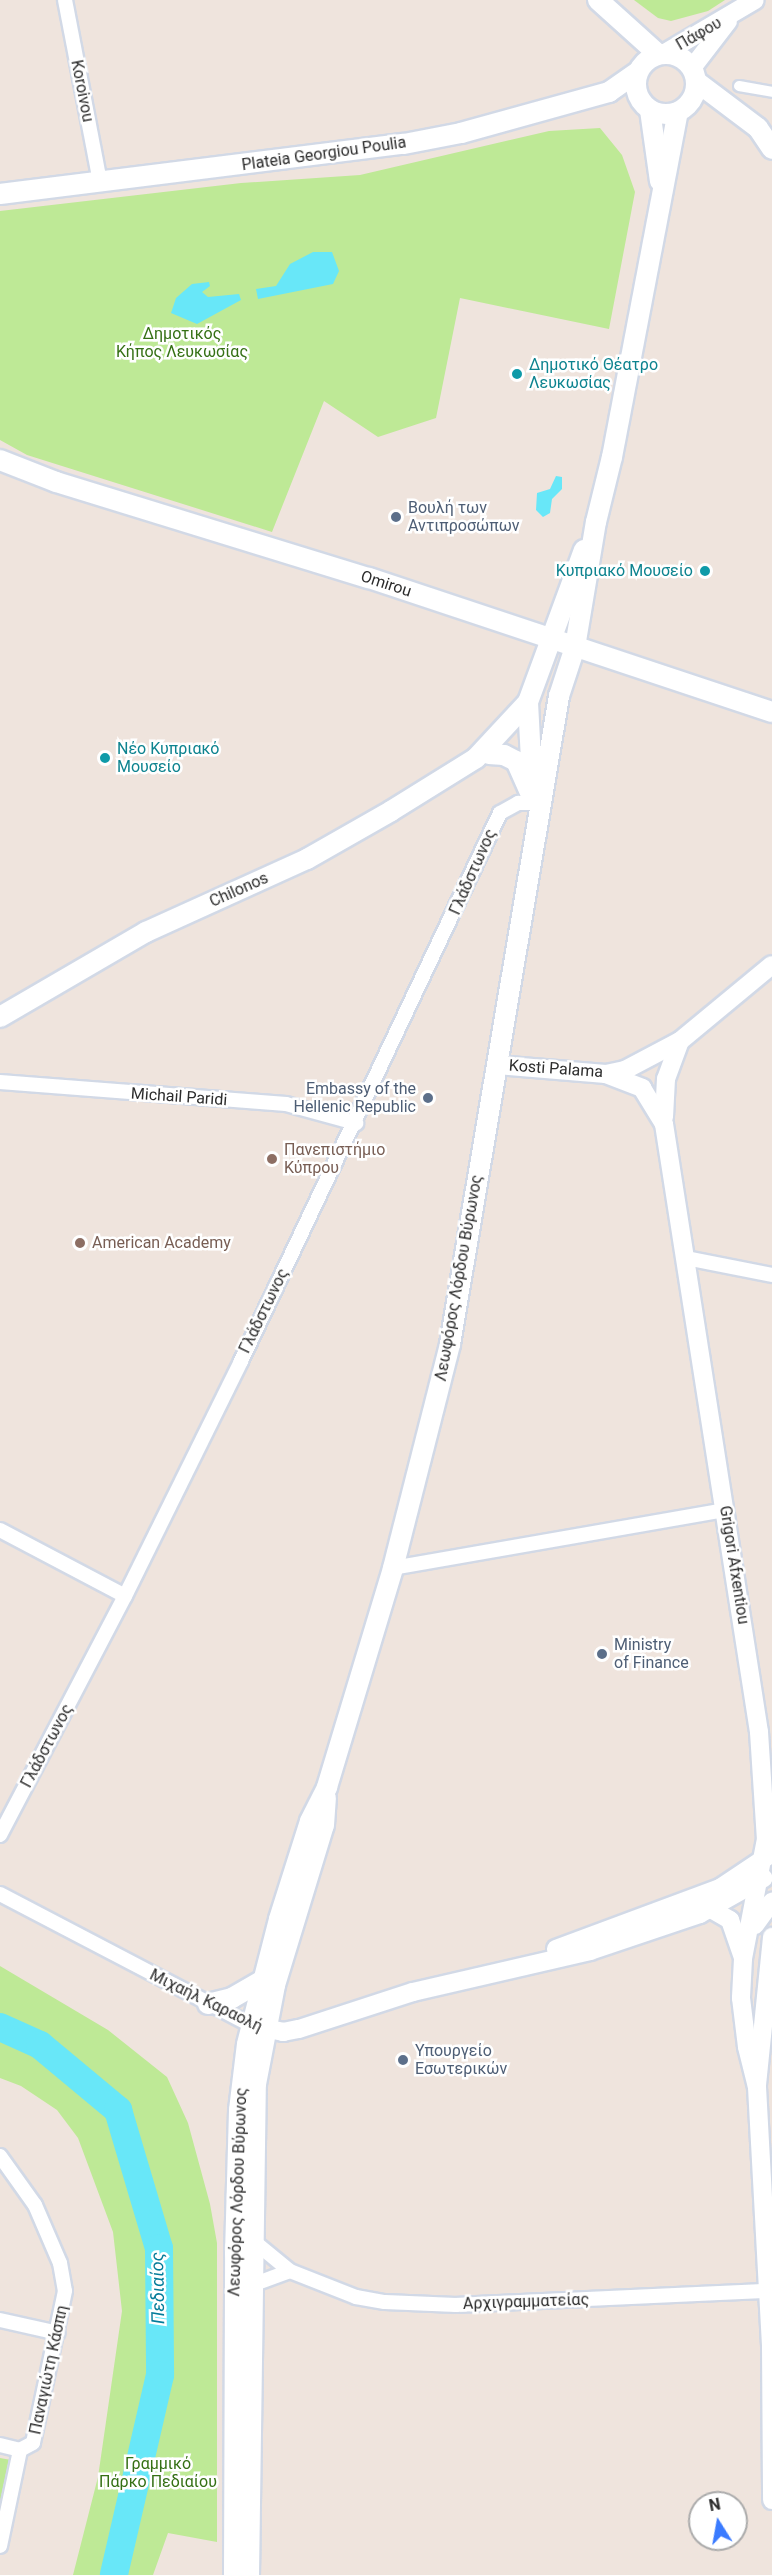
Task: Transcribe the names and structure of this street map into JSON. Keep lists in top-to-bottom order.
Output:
{
  "streets": {
    "main road": [
      "Plateia Georgiou Poulia",
      "Omirou",
      "Chilonos",
      "Λεωφόρος Λόρδου Βύρωνος"
    ],
    "street": [
      "Πάφου",
      "Koroivou",
      "Γλάδστωνος",
      "Kosti Palama",
      "Michail Paridi",
      "Grigori Afxentiou",
      "Μιχαήλ Καραολή",
      "Αρχιγραμματείας",
      "Παναγιώτη Κάσπη"
    ]
  },
  "crossings": [
    ["Πάφου", "Plateia Georgiou Poulia"],
    ["Koroivou", "Plateia Georgiou Poulia"],
    ["Omirou", "Λεωφόρος Λόρδου Βύρωνος"],
    ["Γλάδστωνος", "Michail Paridi"],
    ["Γλάδστωνος", "Λεωφόρος Λόρδου Βύρωνος"],
    ["Chilonos", "Λεωφόρος Λόρδου Βύρωνος"],
    ["Kosti Palama", "Λεωφόρος Λόρδου Βύρωνος"],
    ["Kosti Palama", "Grigori Afxentiou"],
    ["Λεωφόρος Λόρδου Βύρωνος", "Μιχαήλ Καραολή"],
    ["Λεωφόρος Λόρδου Βύρωνος", "Αρχιγραμματείας"],
    ["Grigori Afxentiou", "Μιχαήλ Καραολή"]
  ],
  "water": ["Πεδιαίος"],
  "parks": ["Δημοτικός Κήπος Λευκωσίας", "Γραμμικό Πάρκο Πεδιαίου"],
  "places": [
    "Δημοτικό Θέατρο Λευκωσίας",
    "Βουλή των Αντιπροσώπων",
    "Κυπριακό Μουσείο",
    "Νέο Κυπριακό Μουσείο",
    "Embassy of the Hellenic Republic",
    "Πανεπιστήμιο Κύπρου",
    "American Academy",
    "Ministry of Finance",
    "Υπουργείο Εσωτερικών"
  ],
  "north": "top"
}
